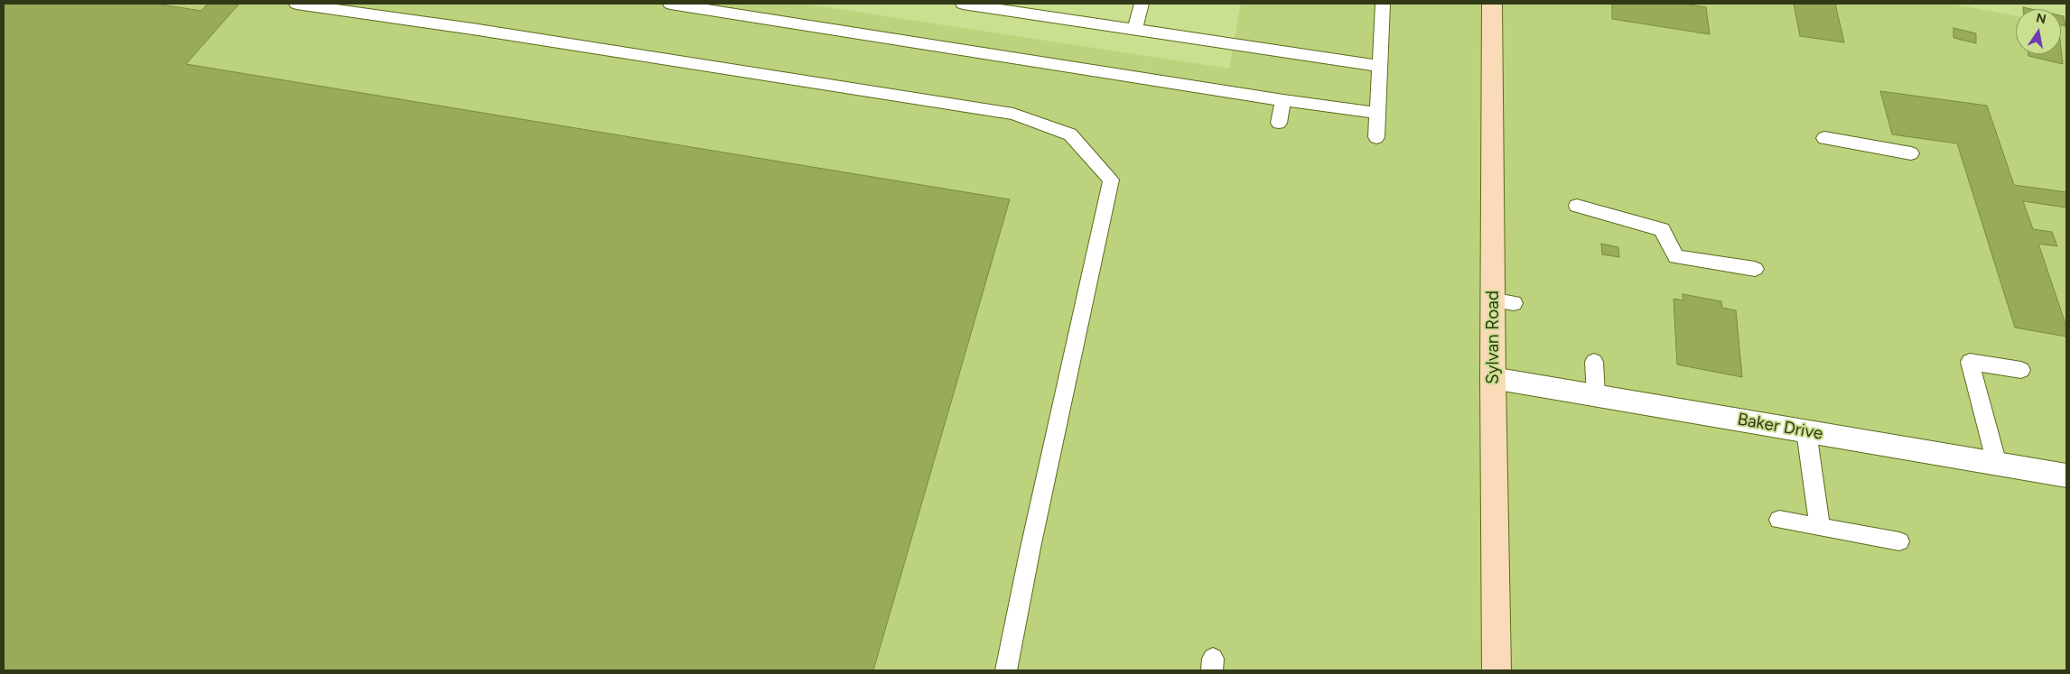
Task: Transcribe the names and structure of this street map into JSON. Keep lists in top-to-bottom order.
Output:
{
  "streets": {
    "main road": ["Sylvan Road"],
    "street": ["Baker Drive"]
  },
  "crossings": [
    ["Sylvan Road", "Baker Drive"]
  ],
  "north": "top"
}
